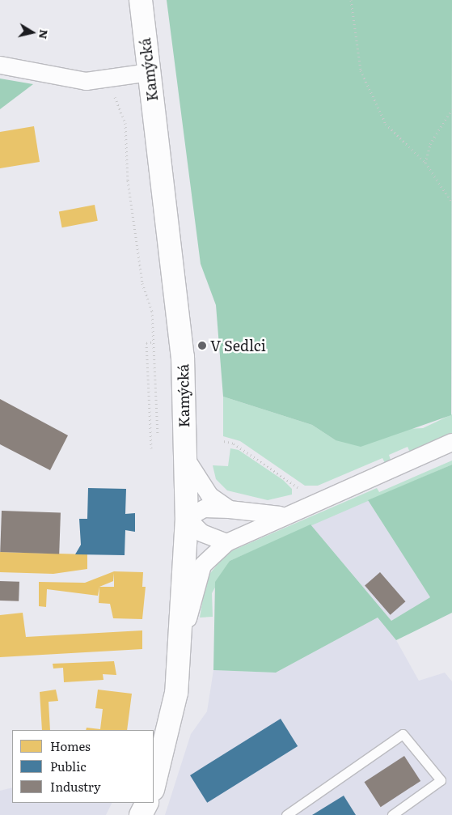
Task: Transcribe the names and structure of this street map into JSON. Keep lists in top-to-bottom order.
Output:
{
  "streets": {
    "main road": ["Kamýcká"]
  },
  "places": ["V Sedlci"],
  "legend": ["Homes", "Public", "Industry"],
  "north": "right"
}
